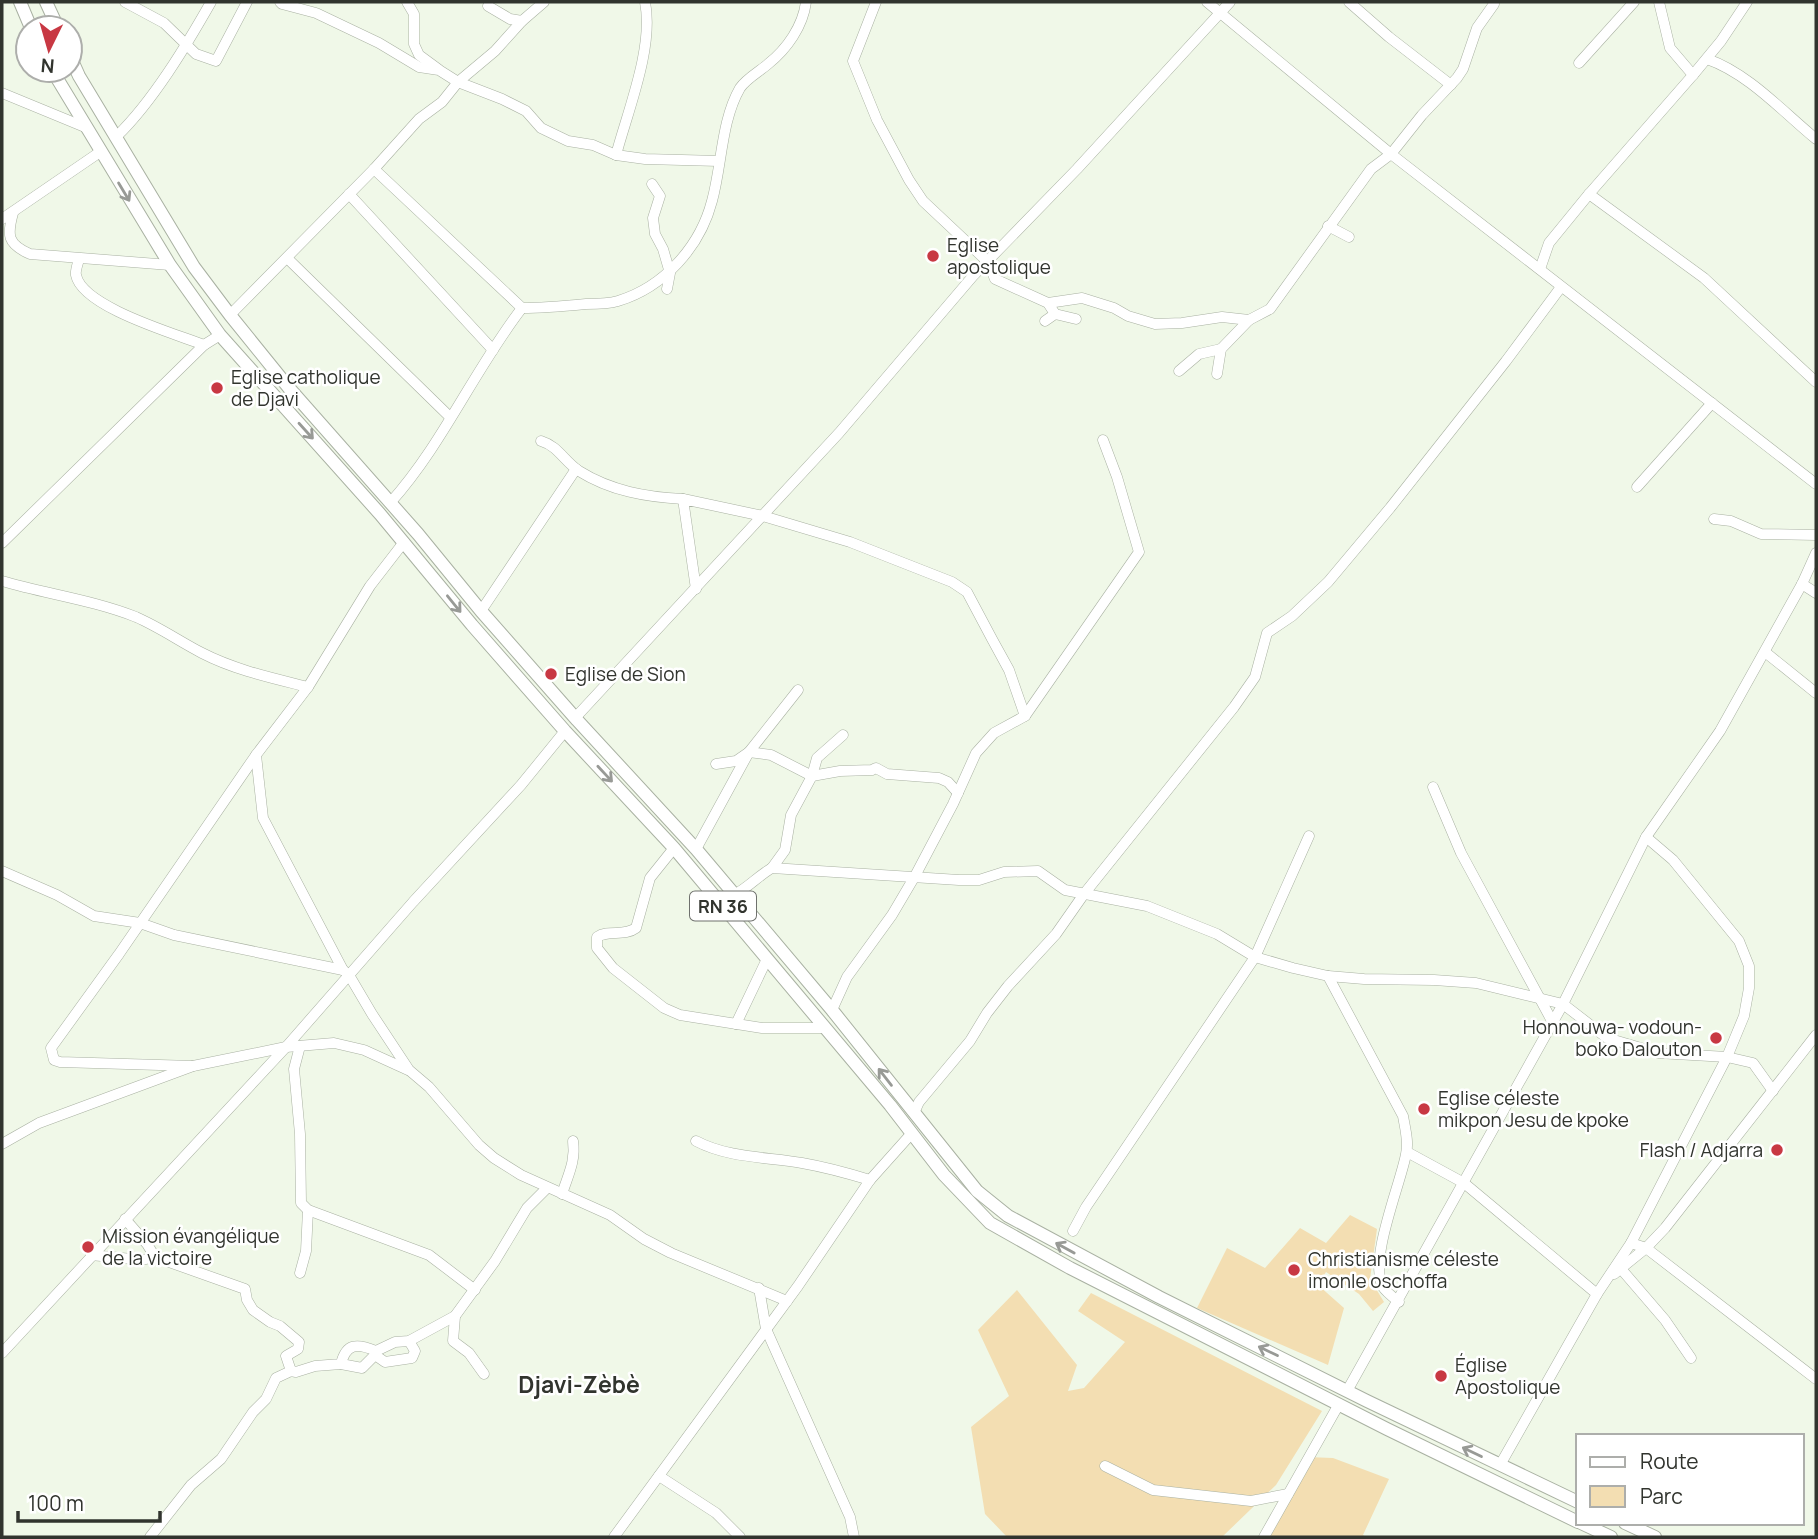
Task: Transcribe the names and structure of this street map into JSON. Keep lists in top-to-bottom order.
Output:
{
  "streets": {
    "main road": ["RN 36"]
  },
  "districts": ["Djavi-Zèbè"],
  "places": [
    "Eglise apostolique",
    "Eglise catholique de Djavi",
    "Eglise de Sion",
    "Honnouwa- vodoun- boko Dalouton",
    "Eglise céleste mikpon Jesu de kpoke",
    "Flash / Adjarra",
    "Mission évangélique de la victoire",
    "Christianisme céleste imonle oschoffa",
    "Église Apostolique"
  ],
  "legend": ["Route", "Parc"],
  "scale_bar": "100 m",
  "north": "bottom"
}
